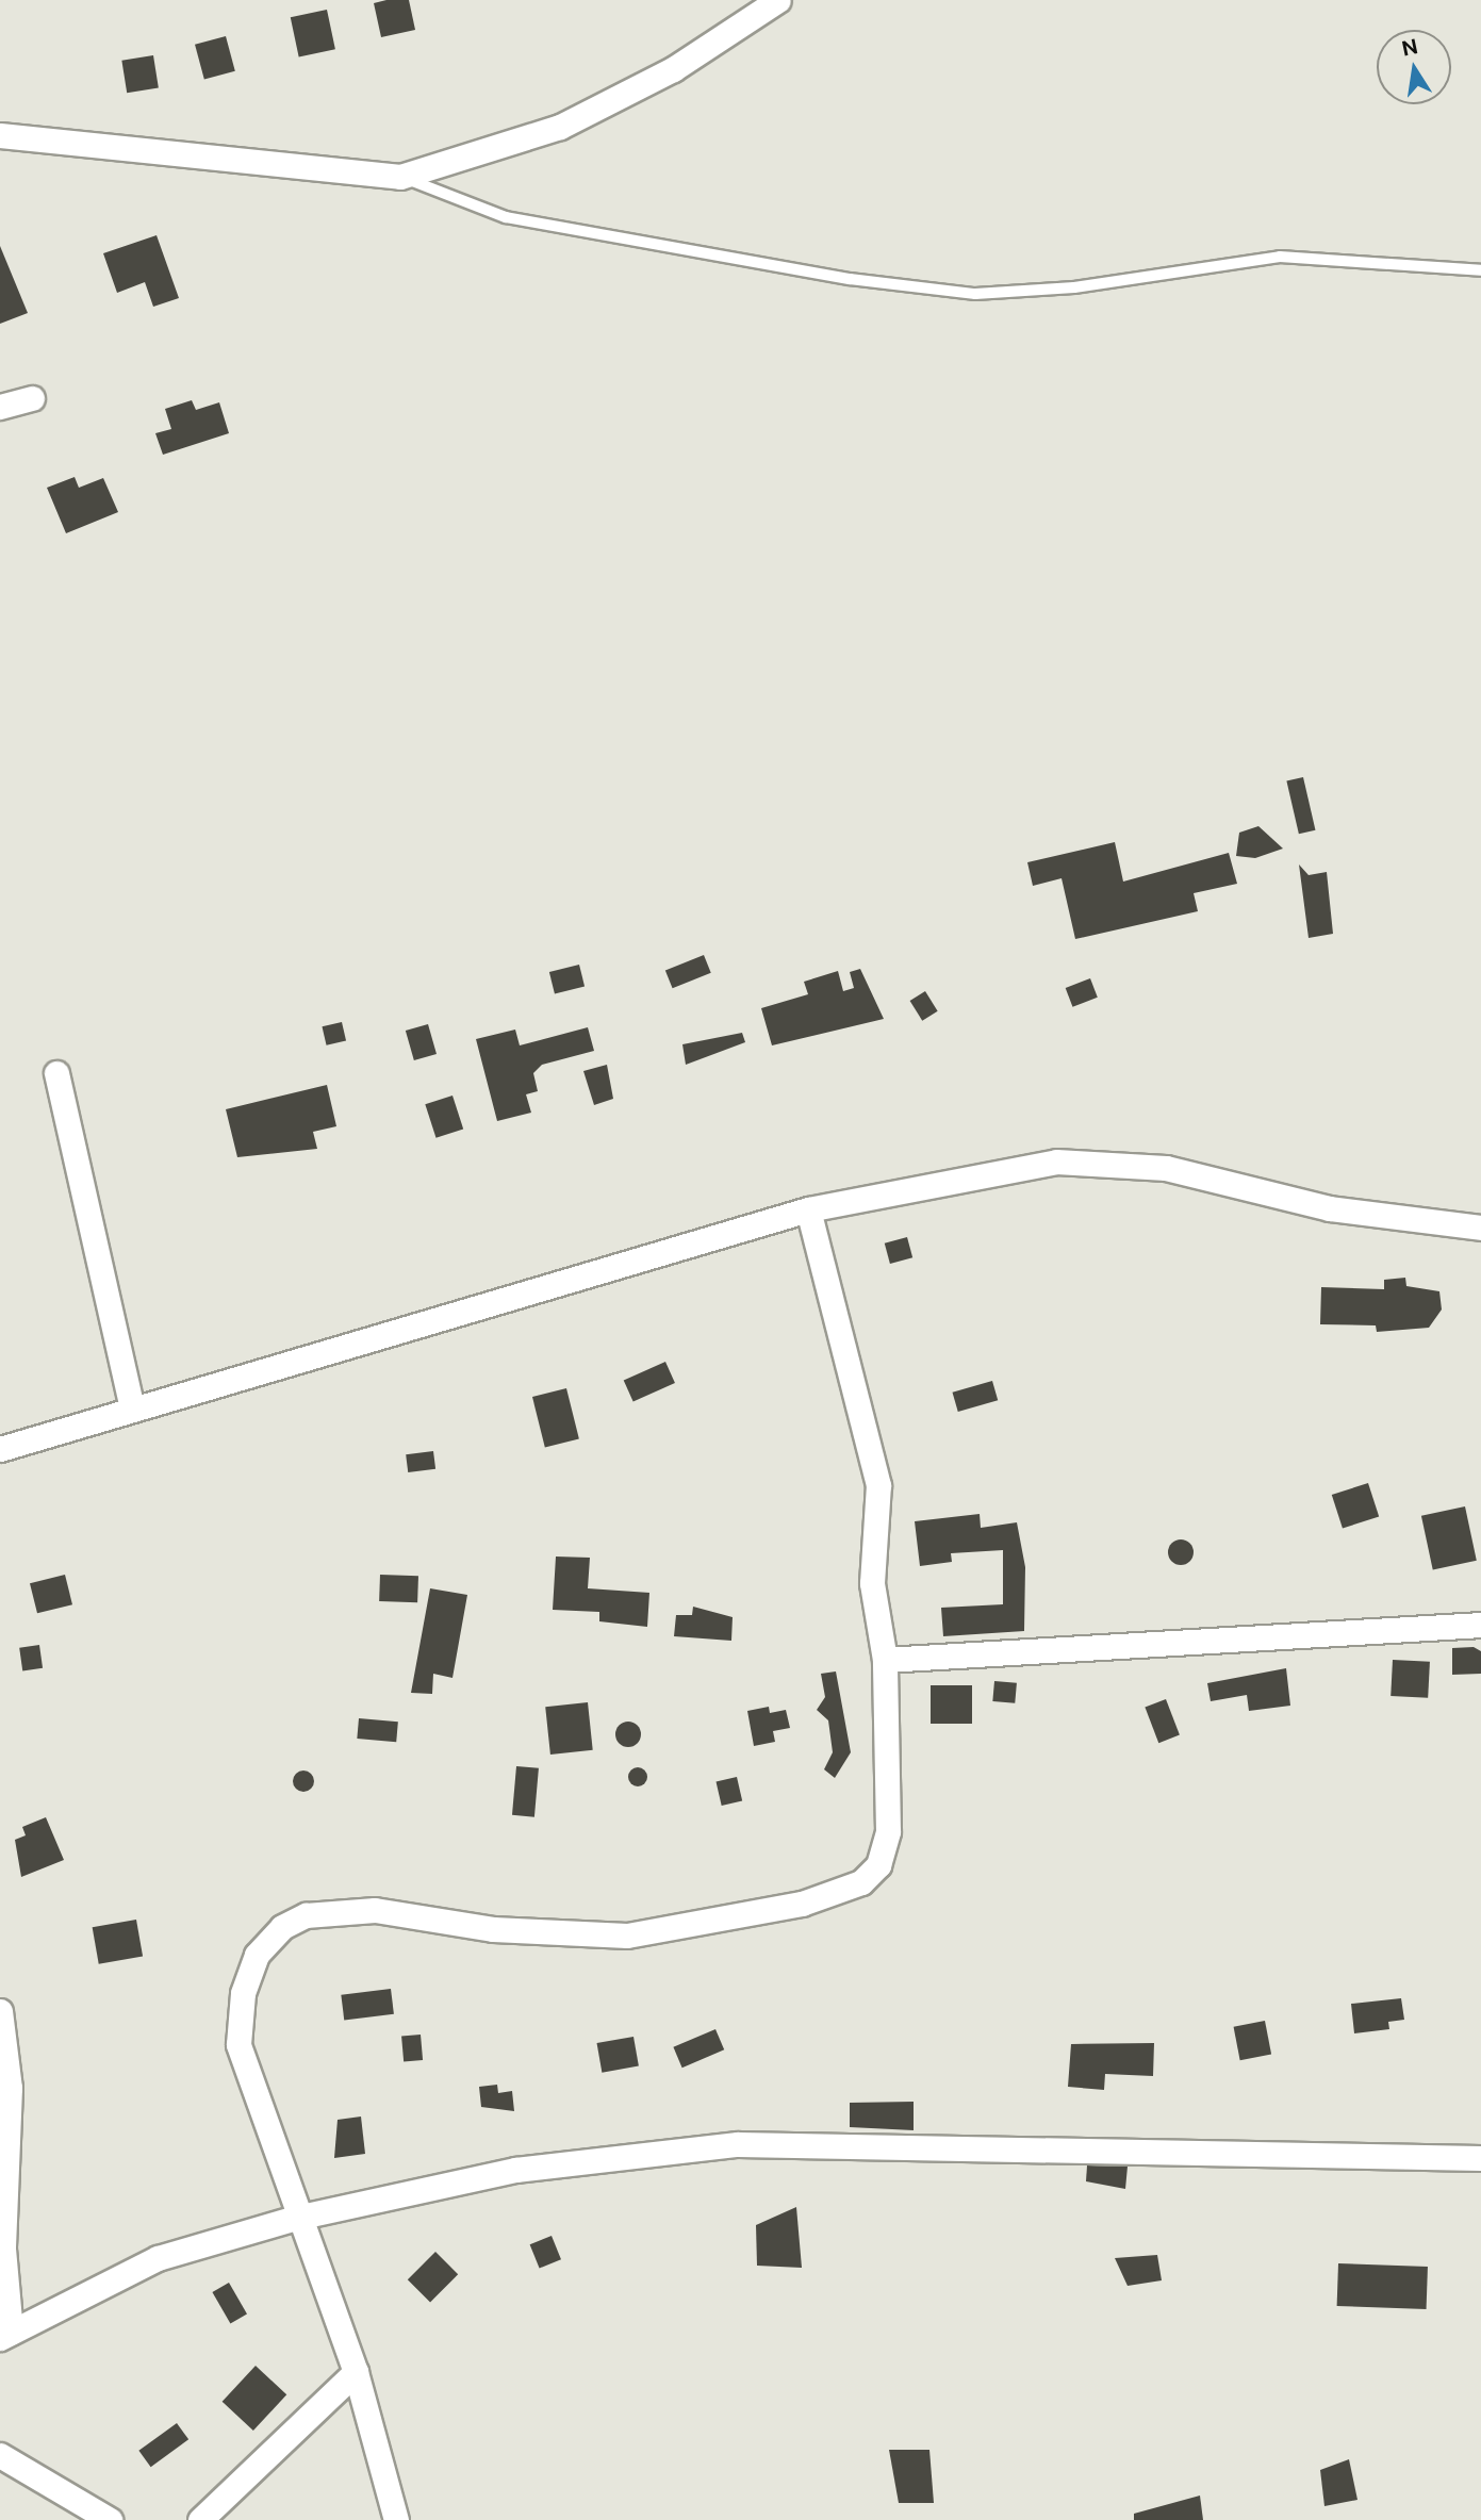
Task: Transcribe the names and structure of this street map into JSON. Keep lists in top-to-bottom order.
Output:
{
  "north": "top"
}
